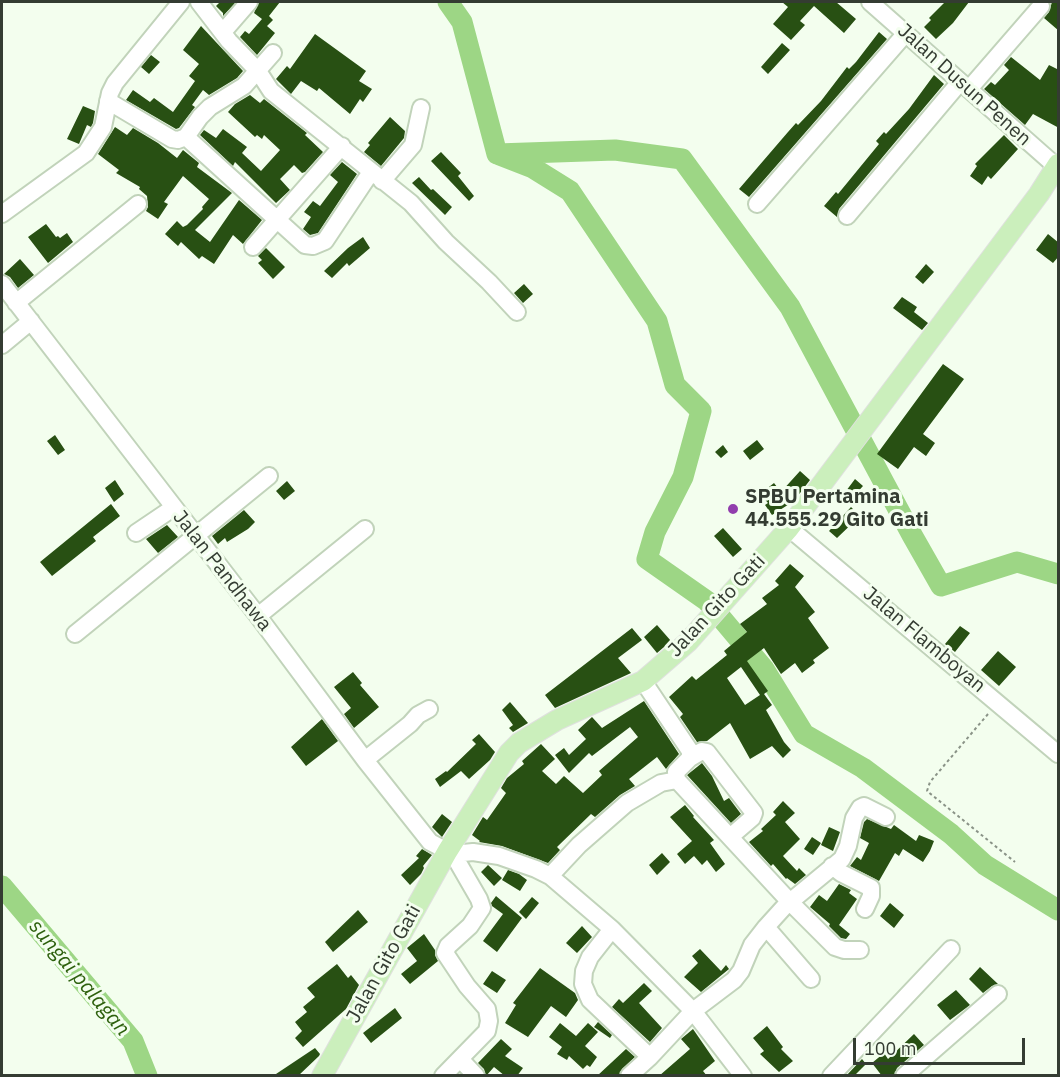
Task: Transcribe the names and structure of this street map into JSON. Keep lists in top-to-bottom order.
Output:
{
  "streets": {
    "main road": ["Jalan Gito Gati"],
    "street": ["Jalan Dusun Penen", "Jalan Pandhawa", "Jalan Flamboyan"]
  },
  "crossings": [
    ["Jalan Dusun Penen", "Jalan Gito Gati"],
    ["Jalan Pandhawa", "Jalan Gito Gati"],
    ["Jalan Gito Gati", "Jalan Flamboyan"]
  ],
  "water": ["sungai palagan"],
  "places": ["SPBU Pertamina 44.555.29 Gito Gati"],
  "scale_bar": "100 m"
}
